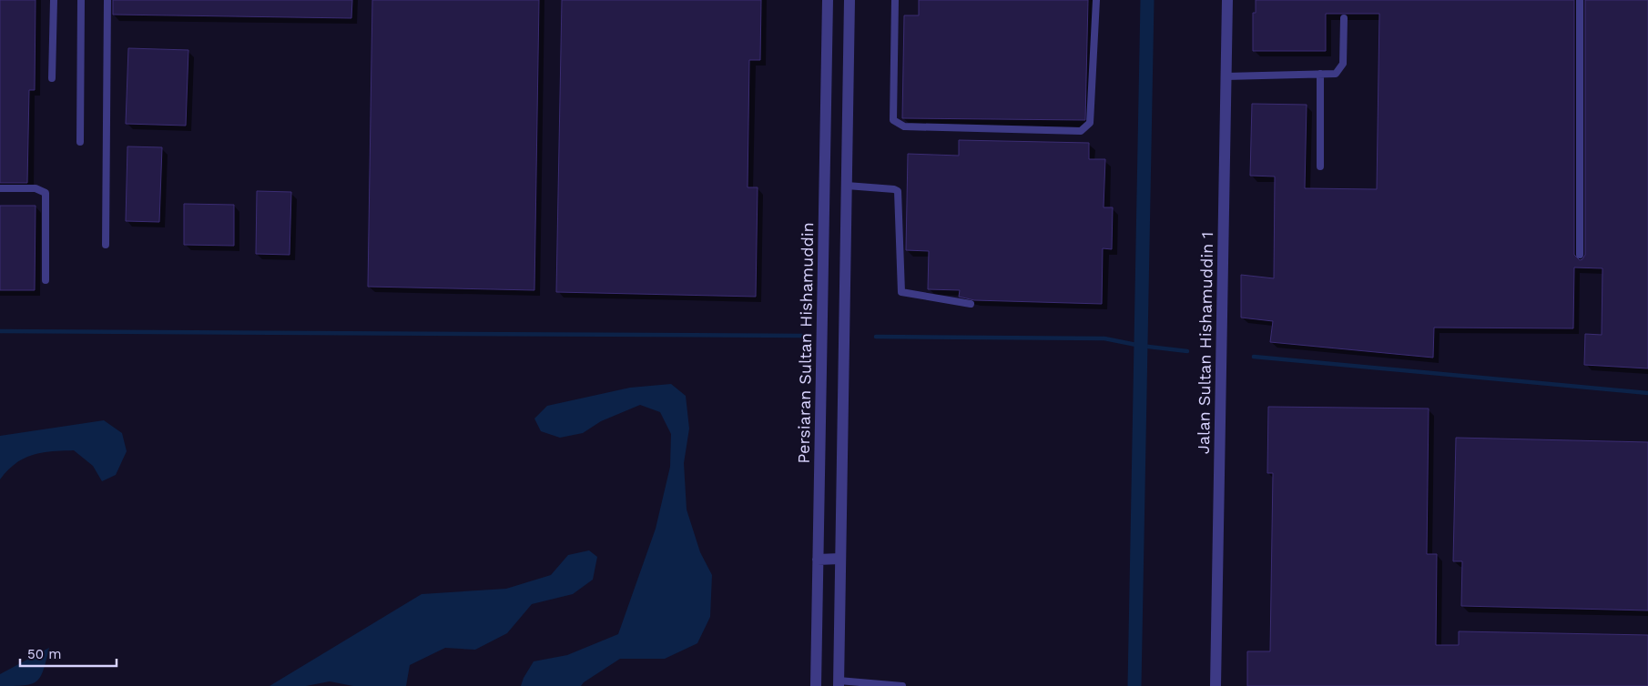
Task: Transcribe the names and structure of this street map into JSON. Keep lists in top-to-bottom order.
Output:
{
  "streets": {
    "street": ["Persiaran Sultan Hishamuddin", "Jalan Sultan Hishamuddin 1"]
  },
  "scale_bar": "50 m"
}
